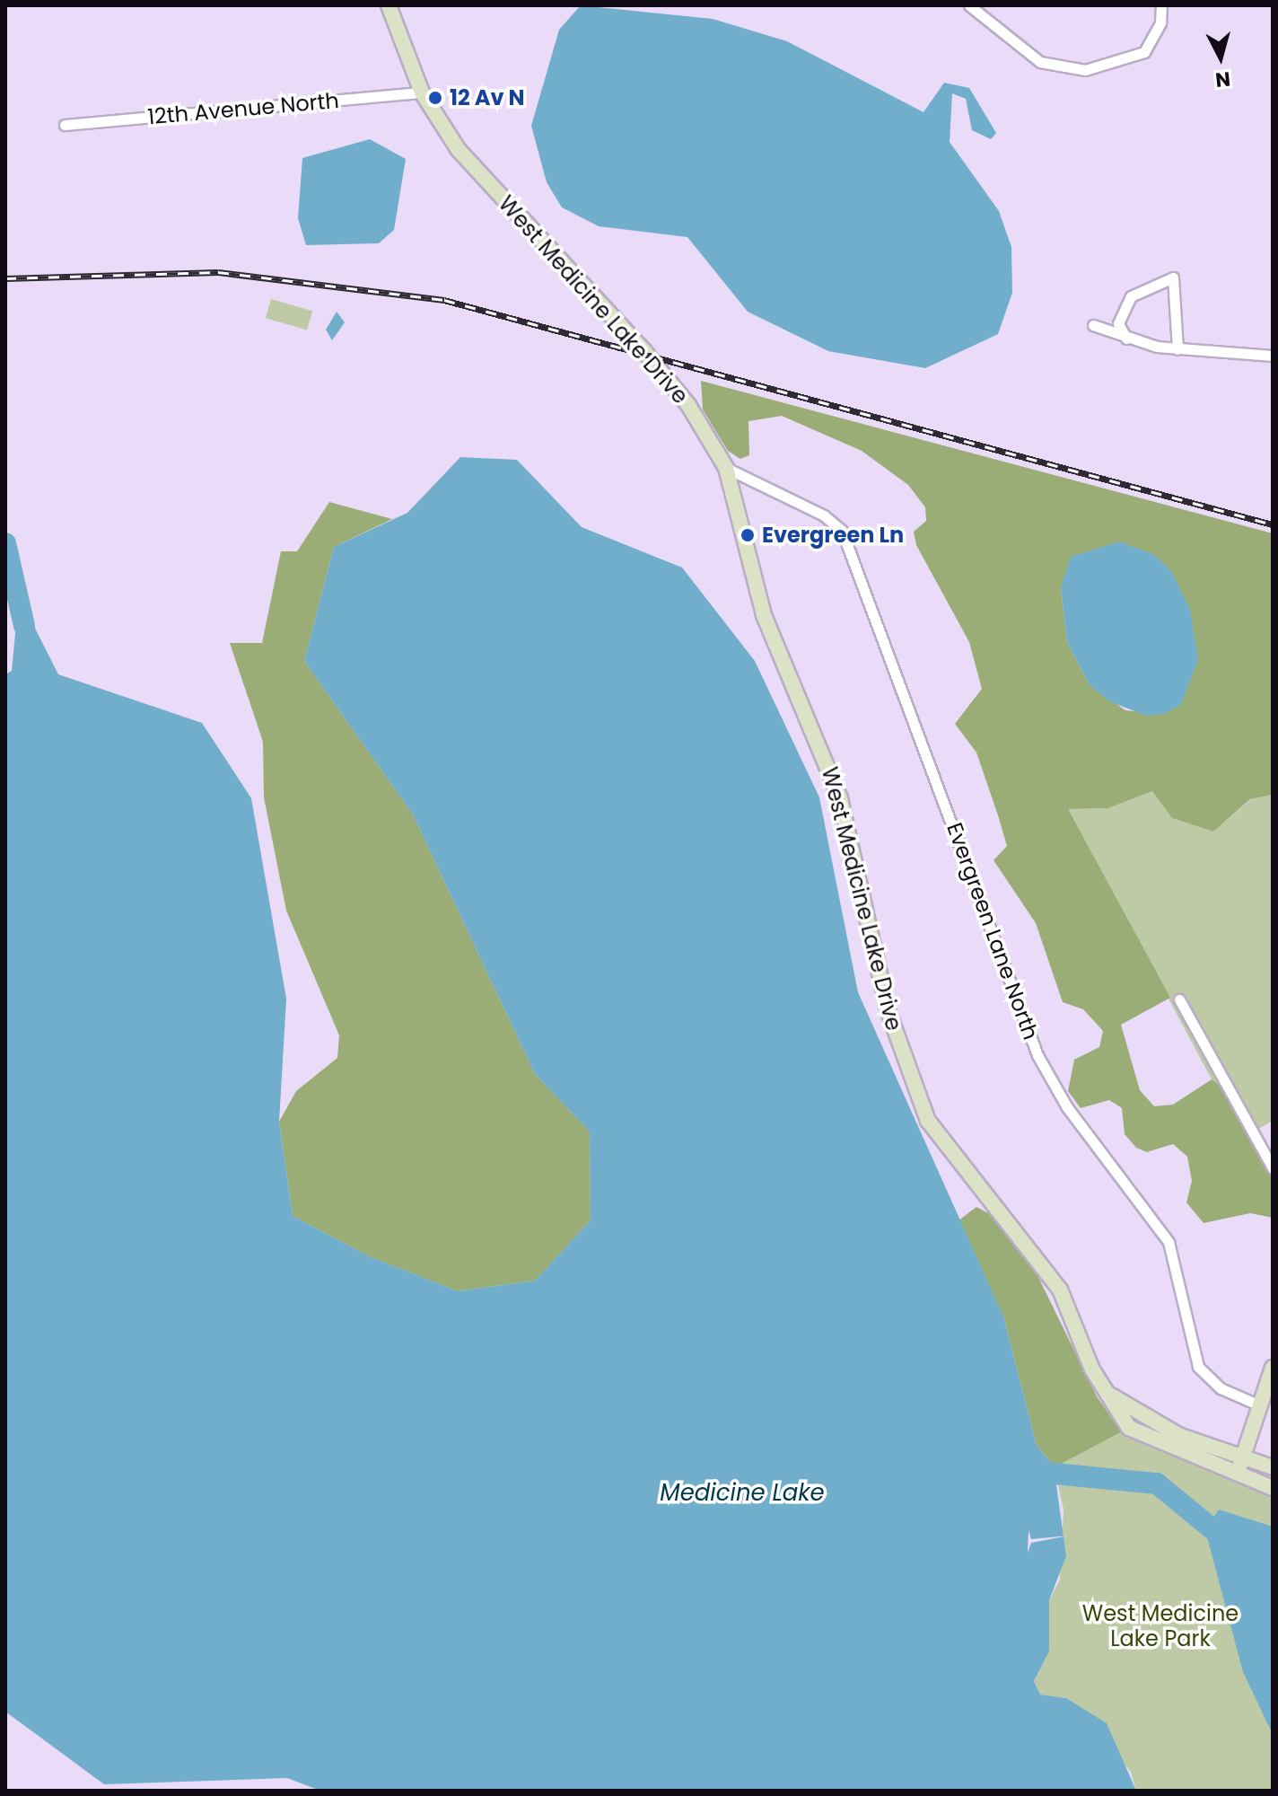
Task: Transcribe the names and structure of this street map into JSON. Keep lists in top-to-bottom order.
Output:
{
  "streets": {
    "street": ["12th Avenue North", "West Medicine Lake Drive", "Evergreen Lane North"]
  },
  "crossings": [
    ["12th Avenue North", "West Medicine Lake Drive"],
    ["West Medicine Lake Drive", "Evergreen Lane North"]
  ],
  "water": ["Medicine Lake"],
  "parks": ["West Medicine Lake Park"],
  "places": ["12 Av N", "Evergreen Ln"],
  "north": "bottom"
}
